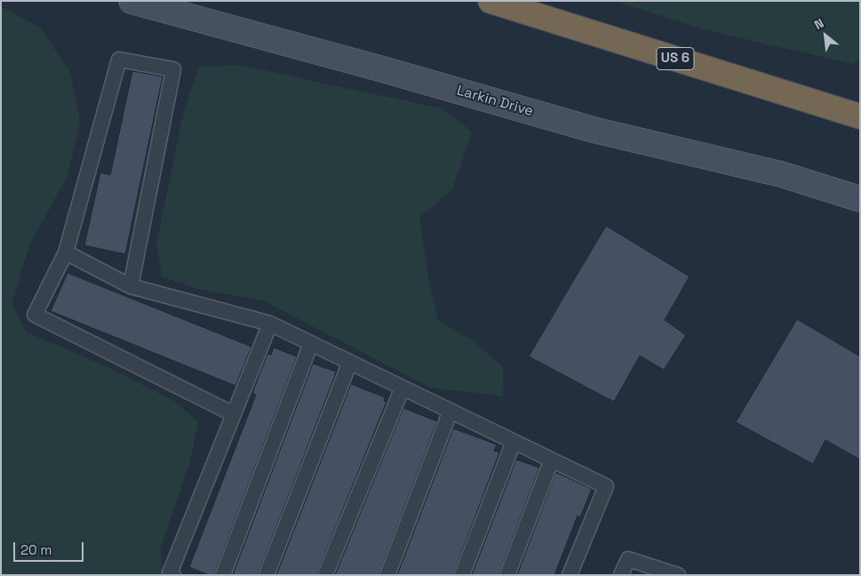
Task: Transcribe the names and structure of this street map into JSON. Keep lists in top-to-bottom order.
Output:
{
  "streets": {
    "highway": ["US 6"],
    "street": ["Larkin Drive"]
  },
  "scale_bar": "20 m",
  "north": "top left"
}
